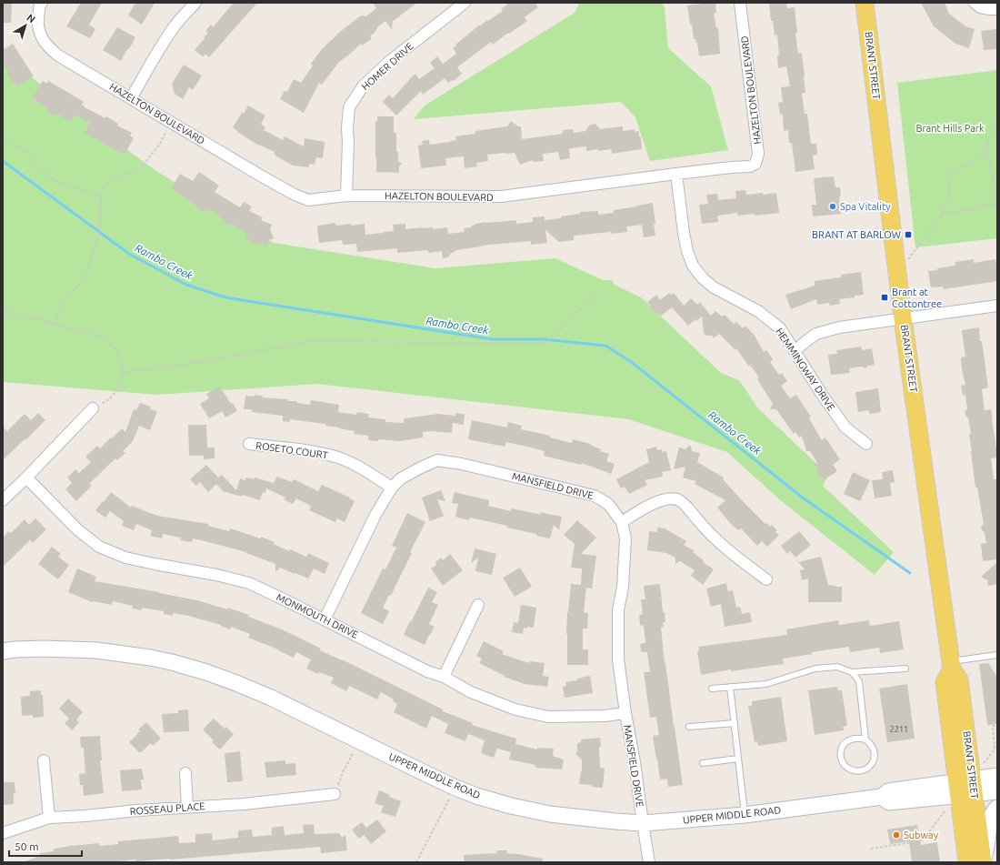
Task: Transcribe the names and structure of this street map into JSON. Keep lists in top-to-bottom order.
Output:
{
  "streets": {
    "main road": ["BRANT STREET"],
    "street": [
      "HOMER DRIVE",
      "HAZELTON BOULEVARD",
      "HEMMINGWAY DRIVE",
      "ROSETO COURT",
      "MANSFIELD DRIVE",
      "MONMOUTH DRIVE",
      "UPPER MIDDLE ROAD",
      "ROSSEAU PLACE"
    ]
  },
  "crossings": [
    ["BRANT STREET", "UPPER MIDDLE ROAD"],
    ["HOMER DRIVE", "HAZELTON BOULEVARD"],
    ["HAZELTON BOULEVARD", "HEMMINGWAY DRIVE"],
    ["ROSETO COURT", "MANSFIELD DRIVE"],
    ["MANSFIELD DRIVE", "MONMOUTH DRIVE"],
    ["MANSFIELD DRIVE", "UPPER MIDDLE ROAD"]
  ],
  "water": ["Rambo Creek"],
  "parks": ["Brant Hills Park"],
  "places": {
    "other": ["Spa Vitality", "Subway"],
    "transit": ["BRANT AT BARLOW", "Brant at Cottontree"]
  },
  "house_numbers": ["2211"],
  "scale_bar": "50 m",
  "north": "top right"
}
